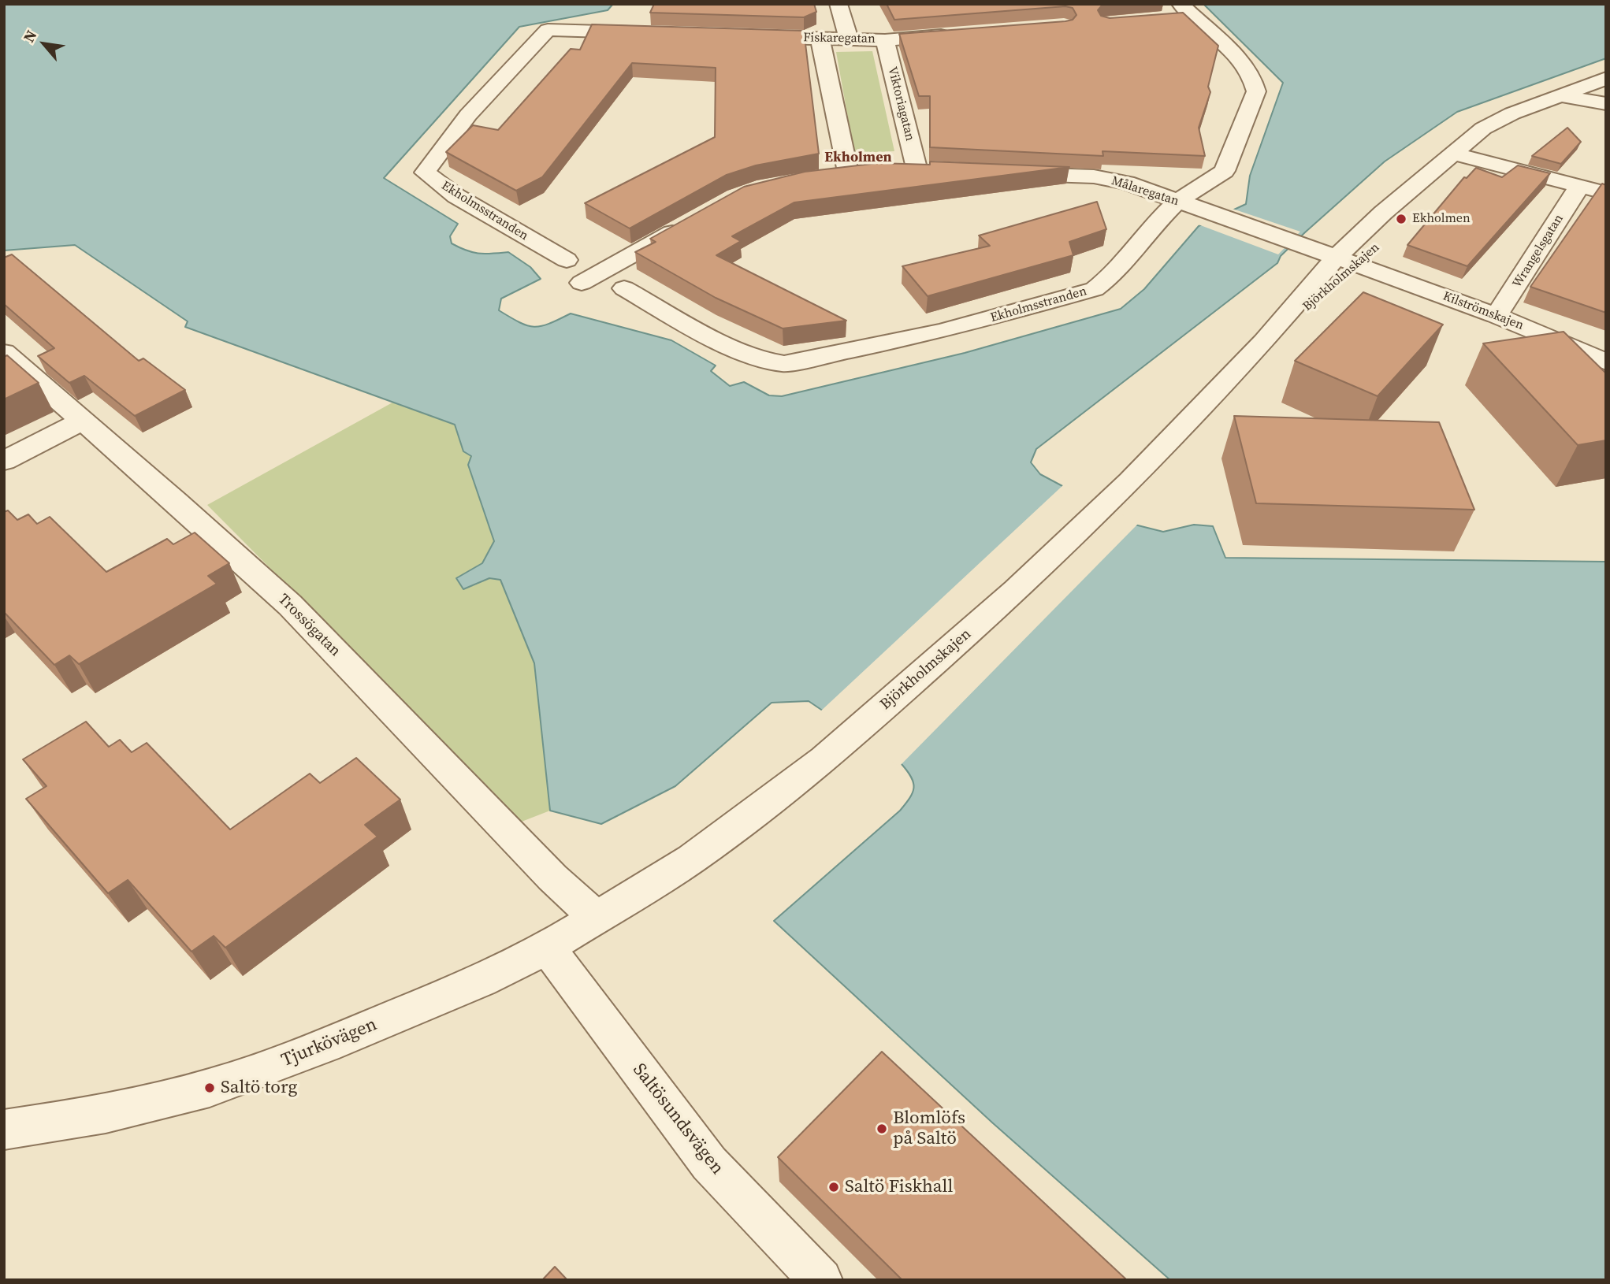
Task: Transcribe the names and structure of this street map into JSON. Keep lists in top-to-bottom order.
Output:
{
  "streets": {
    "street": [
      "Fiskaregatan",
      "Viktoriagatan",
      "Målaregatan",
      "Ekholmsstranden",
      "Wrangelsgatan",
      "Björkholmskajen",
      "Kilströmskajen",
      "Trossögatan",
      "Tjurkövägen",
      "Saltösundsvägen"
    ]
  },
  "crossings": [
    ["Fiskaregatan", "Viktoriagatan"],
    ["Målaregatan", "Ekholmsstranden"],
    ["Målaregatan", "Björkholmskajen"],
    ["Målaregatan", "Kilströmskajen"],
    ["Wrangelsgatan", "Kilströmskajen"],
    ["Björkholmskajen", "Kilströmskajen"],
    ["Björkholmskajen", "Trossögatan"],
    ["Björkholmskajen", "Tjurkövägen"],
    ["Björkholmskajen", "Saltösundsvägen"],
    ["Tjurkövägen", "Saltösundsvägen"]
  ],
  "districts": ["Ekholmen"],
  "places": [
    "Ekholmen",
    "Saltö torg",
    "Blomlöfs på Saltö",
    "Saltö Fiskhall"
  ],
  "north": "top left"
}
